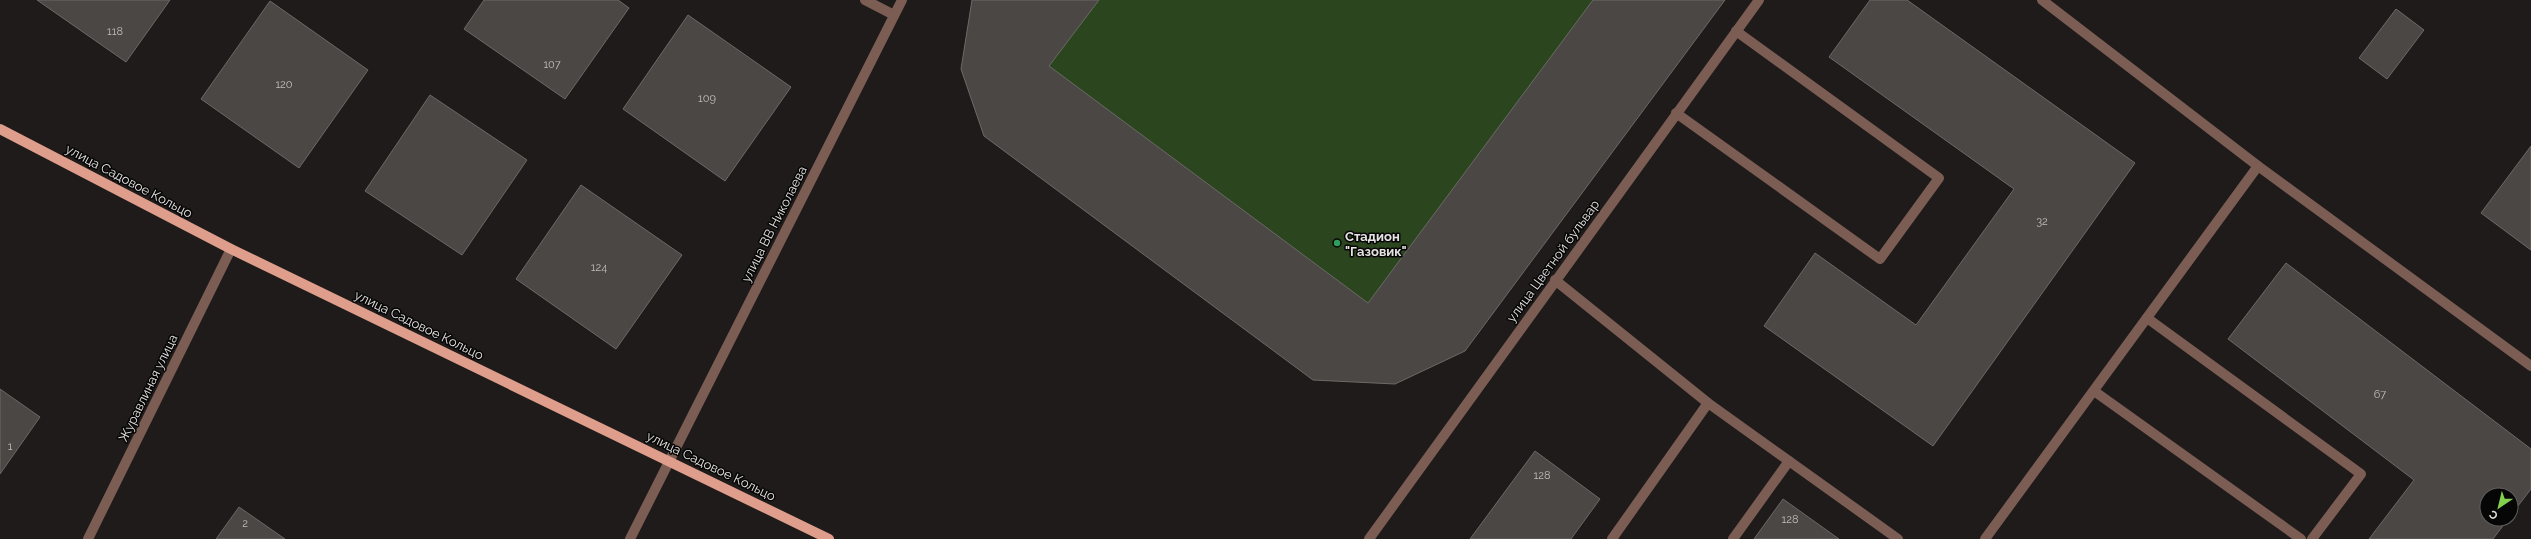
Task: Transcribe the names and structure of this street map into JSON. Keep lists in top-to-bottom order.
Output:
{
  "streets": {
    "main road": ["улица Садовое Кольцо"],
    "street": ["улица ВВ Николаева", "улица Цветной бульвар", "Журавлиная улица"]
  },
  "crossings": [
    ["улица Садовое Кольцо", "улица ВВ Николаева"],
    ["улица Садовое Кольцо", "Журавлиная улица"]
  ],
  "places": ["Стадион \"Газовик\""],
  "house_numbers": [
    "118",
    "107",
    "120",
    "109",
    "32",
    "124",
    "67",
    "1",
    "128",
    "128",
    "2"
  ],
  "north": "bottom left"
}
